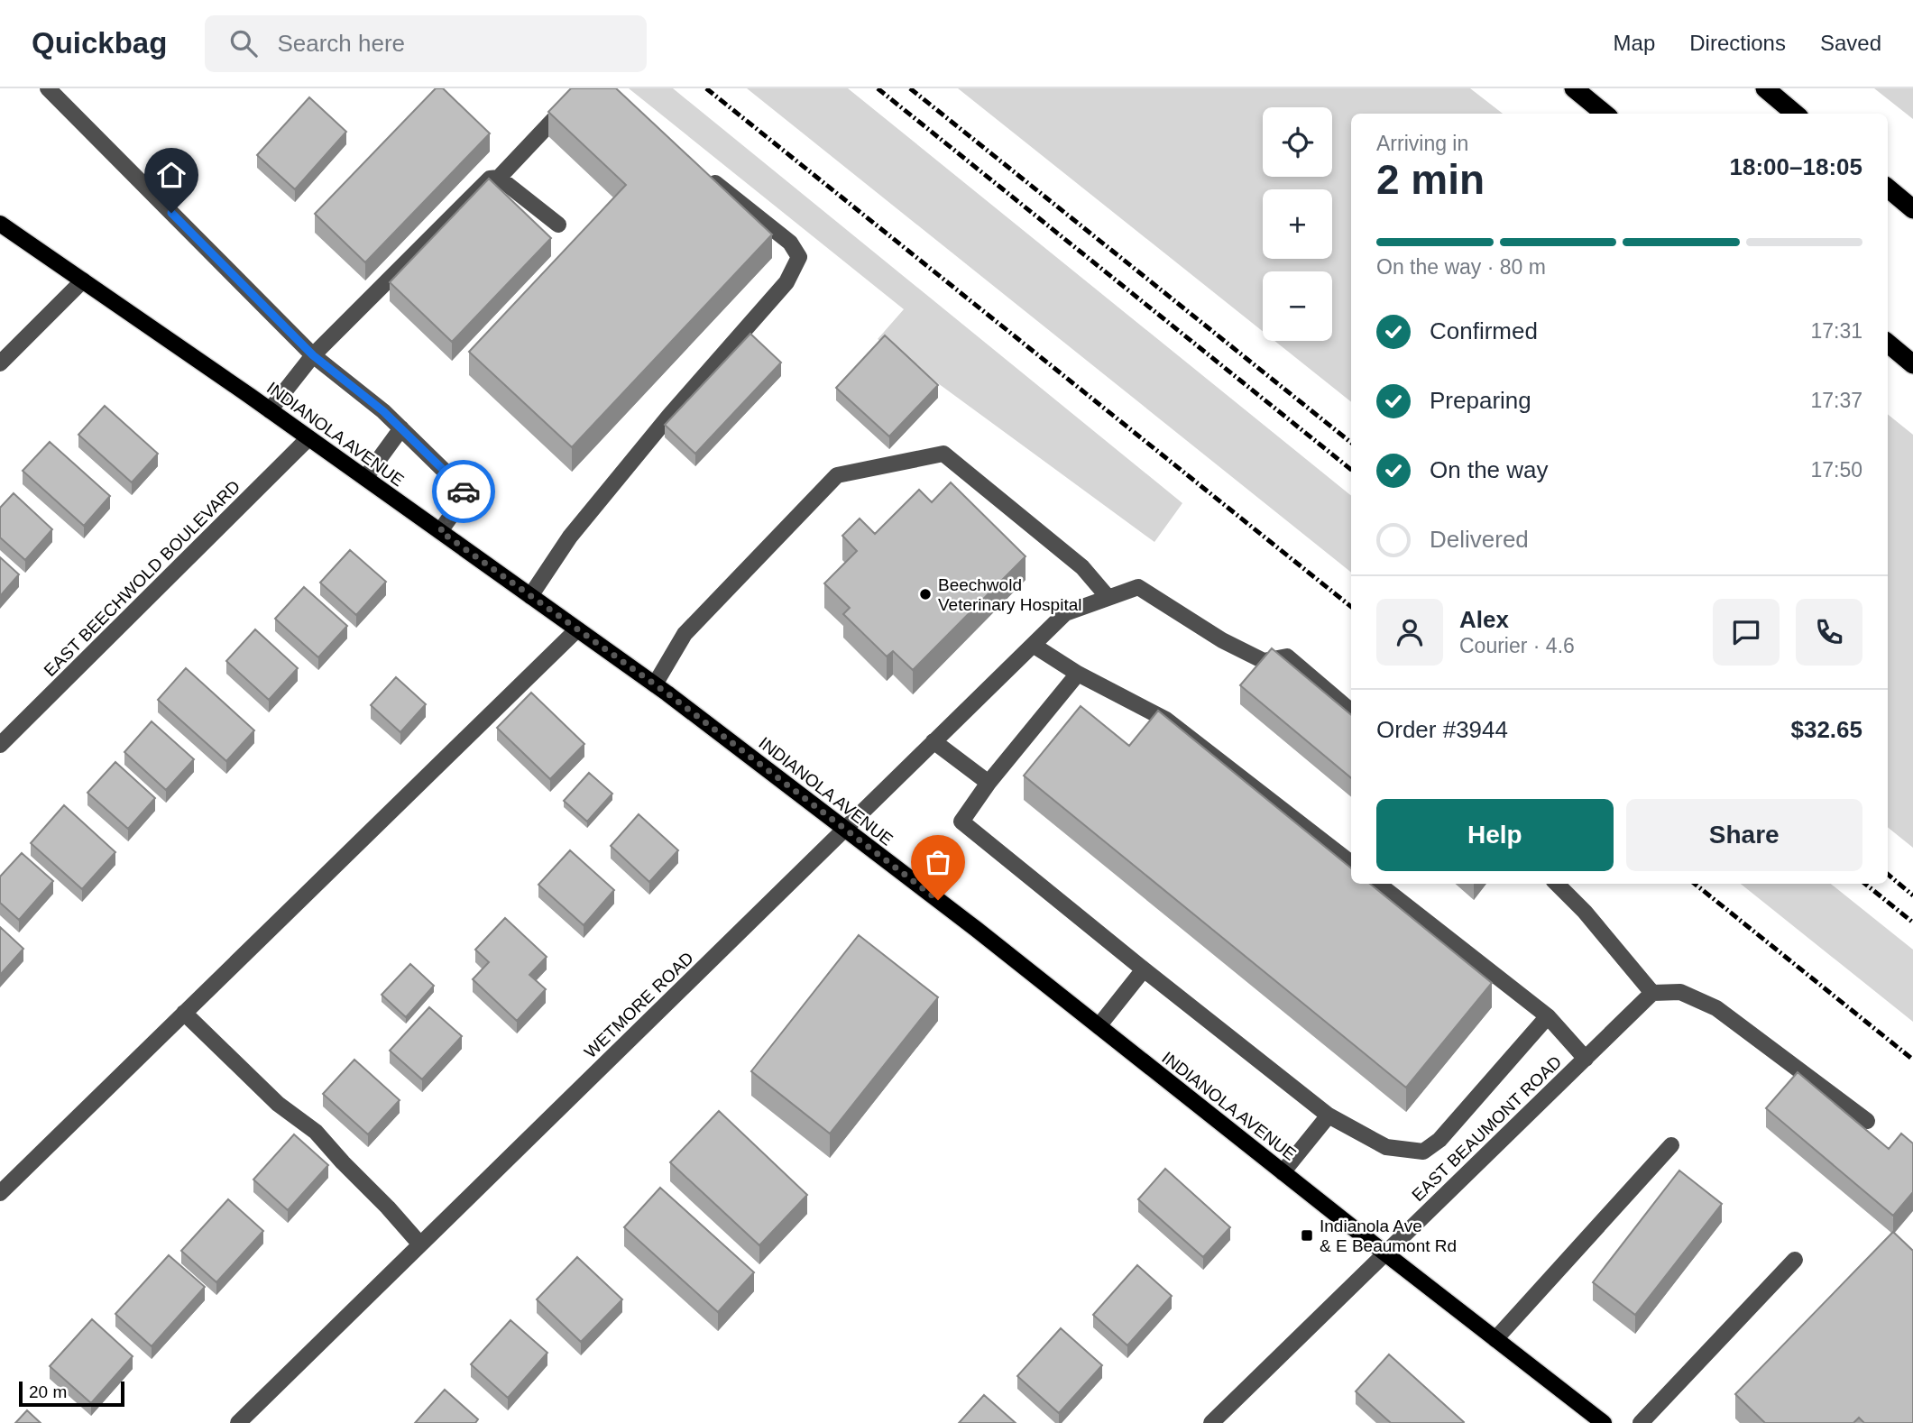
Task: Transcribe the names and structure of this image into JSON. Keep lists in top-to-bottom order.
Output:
{
  "streets": {
    "main road": ["INDIANOLA AVENUE"],
    "street": ["EAST BEECHWOLD BOULEVARD", "WETMORE ROAD", "EAST BEAUMONT ROAD"]
  },
  "crossings": [
    ["INDIANOLA AVENUE", "EAST BEECHWOLD BOULEVARD"],
    ["INDIANOLA AVENUE", "WETMORE ROAD"],
    ["INDIANOLA AVENUE", "EAST BEAUMONT ROAD"]
  ],
  "places": {
    "other": ["Beechwold Veterinary Hospital"],
    "transit": ["Indianola Ave & E Beaumont Rd"]
  },
  "scale_bar": "20 m",
  "page": {
    "header": "Quickbag",
    "search": "Search here",
    "nav": ["Map", "Directions", "Saved"],
    "map_buttons": ["+", "−"],
    "heading": ["2 min", "Arriving in", "18:00–18:05"],
    "panel": [
      "Alex",
      "Courier · 4.6",
      "Order #3944",
      "$32.65"
    ],
    "bar": "On the way · 80 m",
    "list": [
      ["Confirmed", "17:31"],
      ["Preparing", "17:37"],
      ["On the way", "17:50"],
      "Delivered"
    ],
    "buttons": ["Help", "Share"],
    "scale": "20 m"
  }
}
